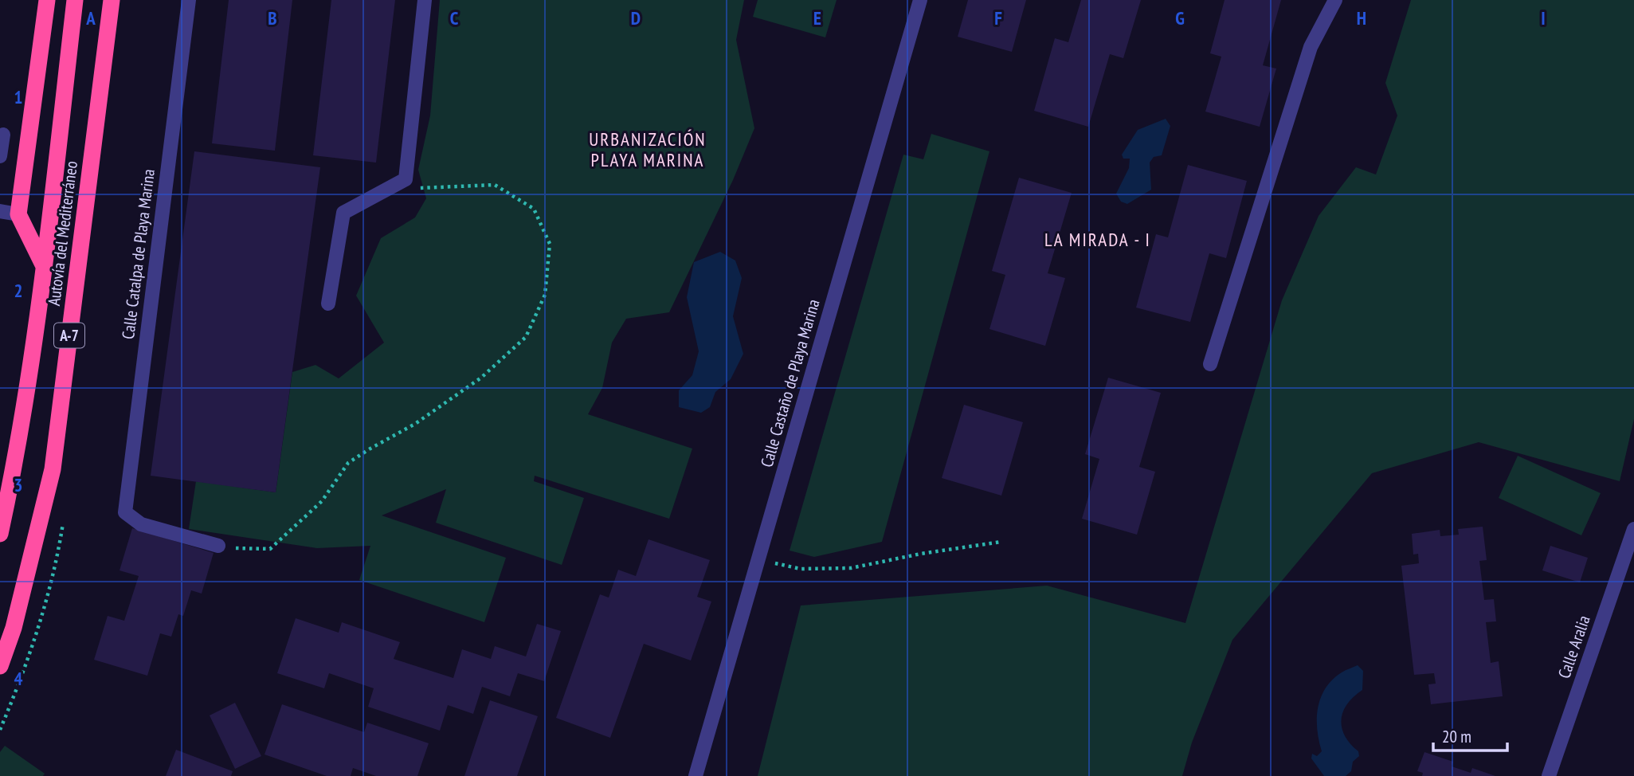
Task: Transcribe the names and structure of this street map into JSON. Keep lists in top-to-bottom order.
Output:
{
  "streets": {
    "highway": ["Autovía del Mediterráneo", "A-7"],
    "street": ["Calle Catalpa de Playa Marina", "Calle Castaño de Playa Marina", "Calle Aralia"]
  },
  "districts": ["URBANIZACIÓN PLAYA MARINA", "LA MIRADA - I"],
  "scale_bar": "20 m",
  "grid": {
    "columns": [
      "A",
      "B",
      "C",
      "D",
      "E",
      "F",
      "G",
      "H",
      "I"
    ],
    "rows": [
      "1",
      "2",
      "3",
      "4"
    ]
  }
}
